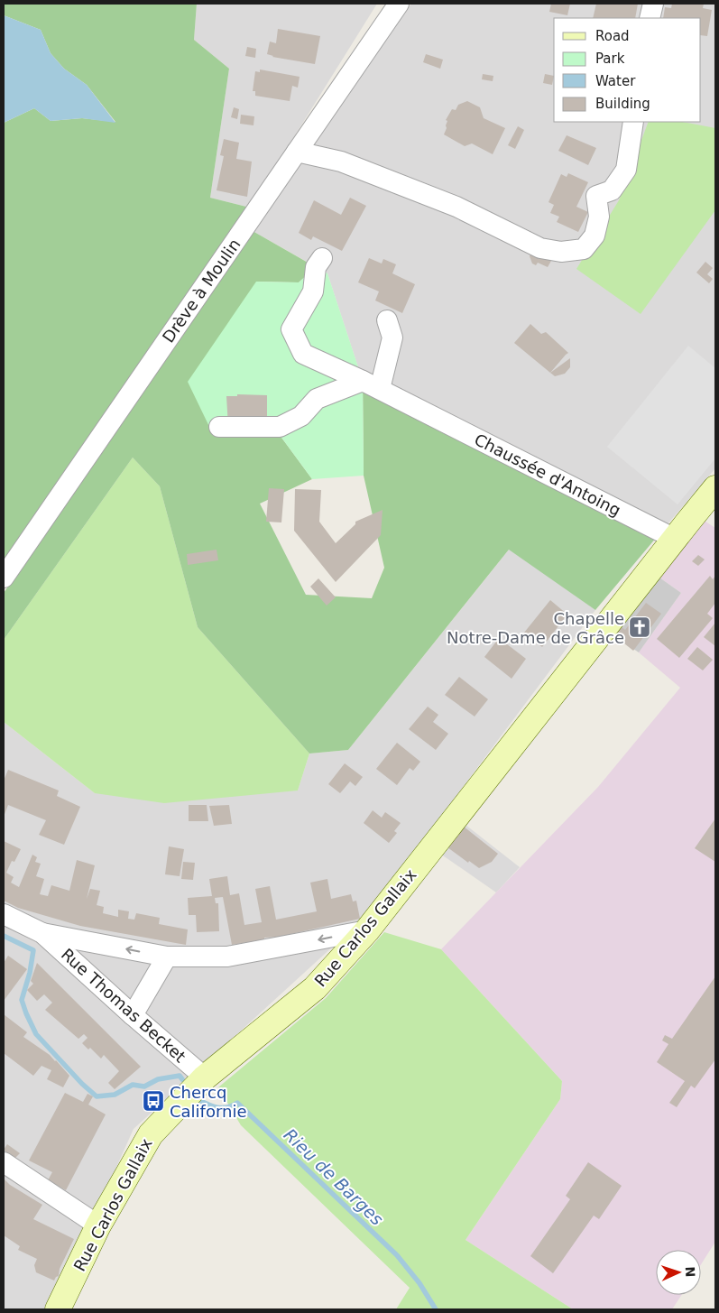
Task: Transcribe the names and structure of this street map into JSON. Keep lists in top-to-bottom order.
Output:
{
  "streets": {
    "main road": ["Rue Carlos Gallaix"],
    "street": ["Drève à Moulin", "Chaussée d'Antoing", "Rue Thomas Becket"]
  },
  "crossings": [
    ["Chaussée d'Antoing", "Rue Carlos Gallaix"],
    ["Rue Carlos Gallaix", "Rue Thomas Becket"]
  ],
  "one_way": ["Rue Thomas Becket"],
  "water": ["Rieu de Barges"],
  "places": {
    "church": ["Chapelle Notre-Dame de Grâce"],
    "bus stop": ["Chercq Californie"]
  },
  "legend": [
    "Road",
    "Park",
    "Water",
    "Building"
  ],
  "north": "right"
}
